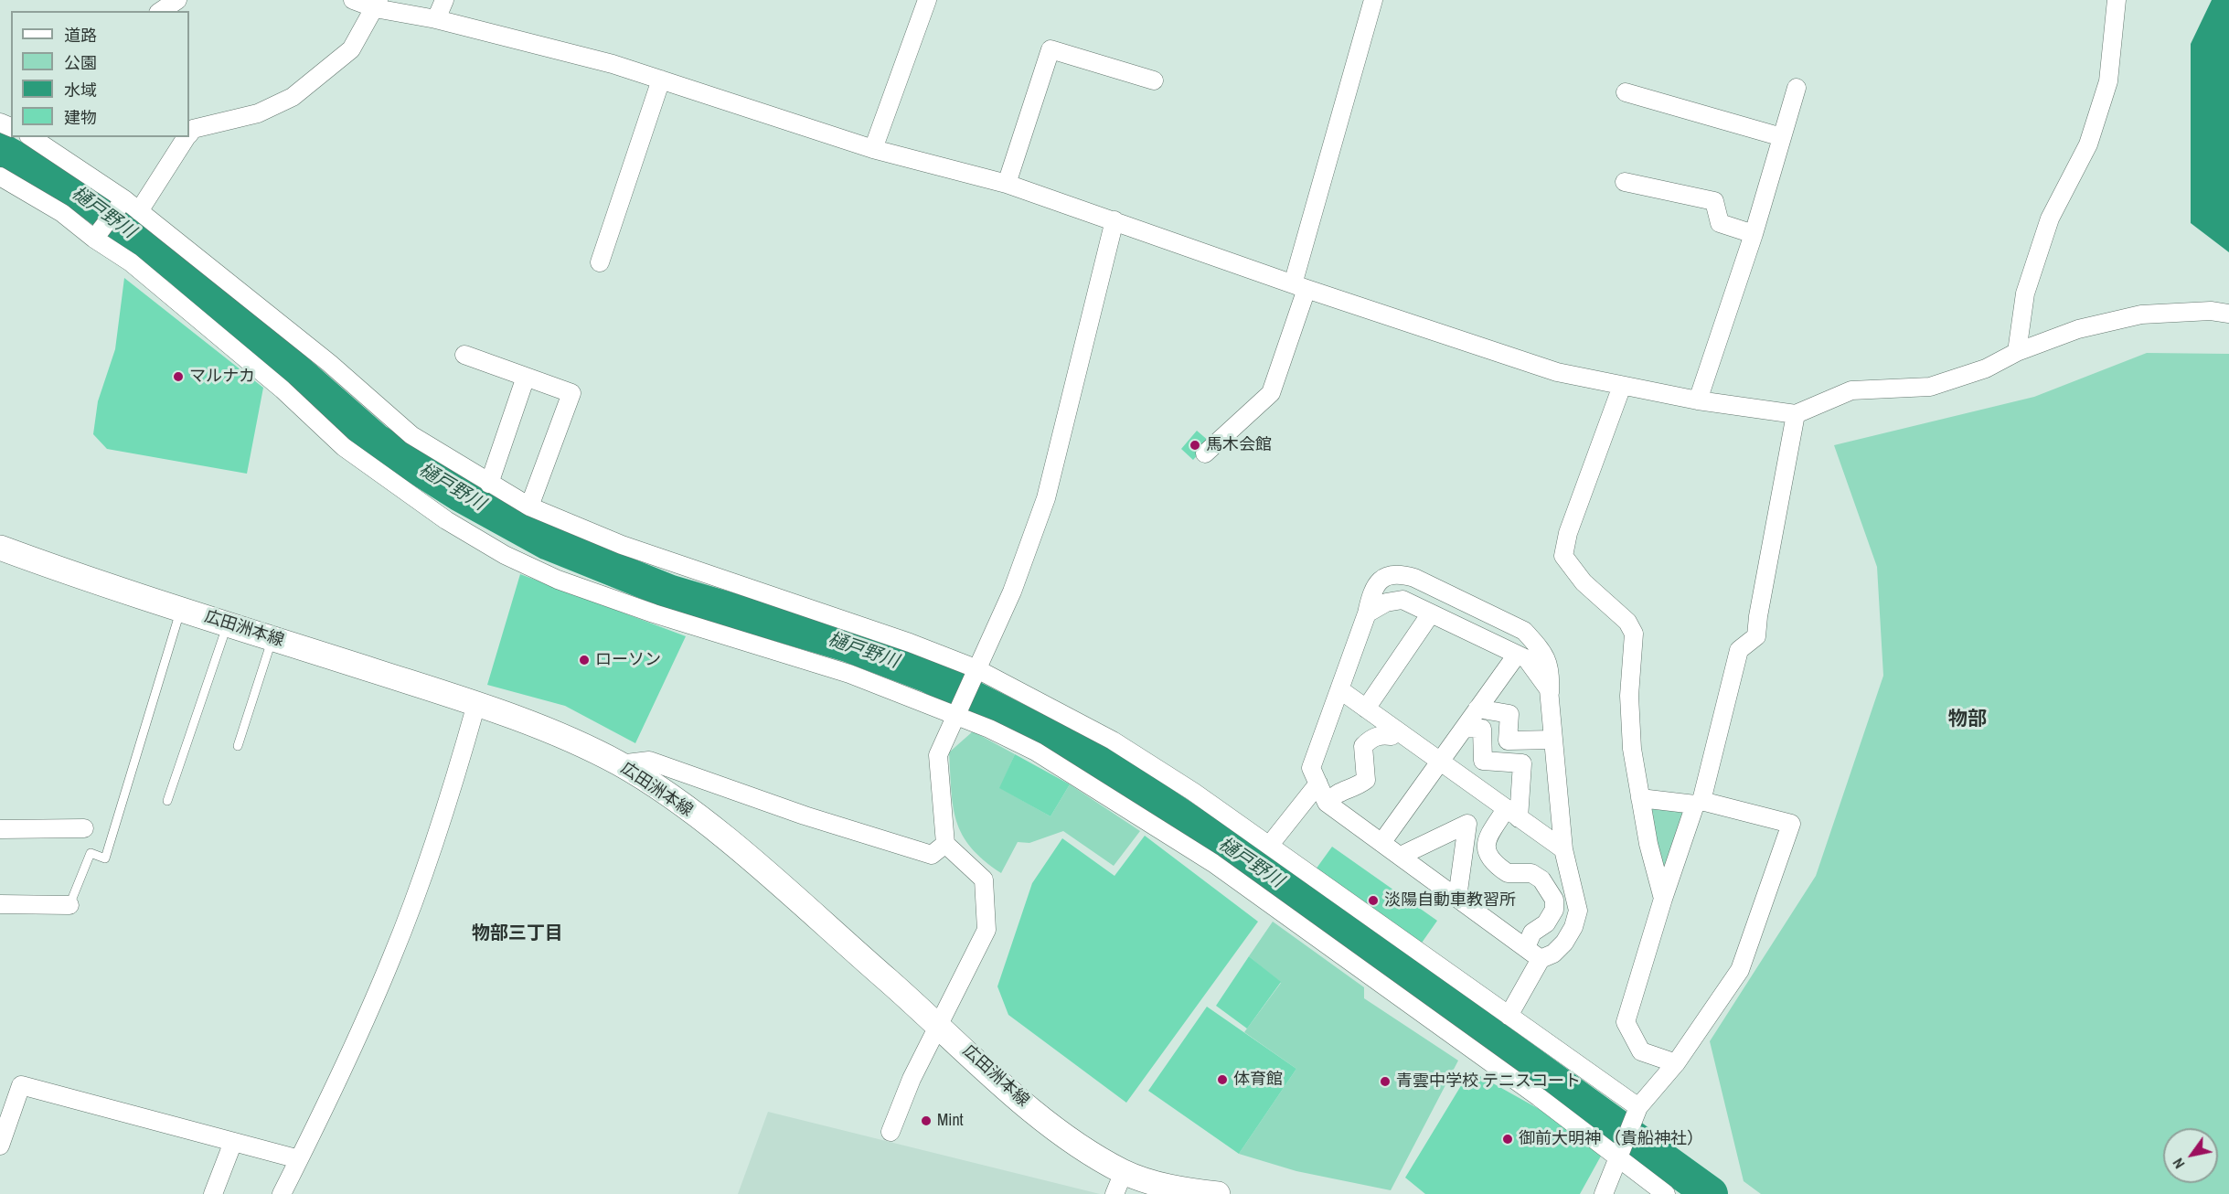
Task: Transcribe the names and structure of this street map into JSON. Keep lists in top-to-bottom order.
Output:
{
  "streets": {
    "main road": ["広田洲本線"]
  },
  "districts": ["物部", "物部三丁目"],
  "water": ["樋戸野川"],
  "places": [
    "マルナカ",
    "馬木会館",
    "ローソン",
    "淡陽自動車教習所",
    "体育館",
    "青雲中学校 テニスコート",
    "Mint",
    "御前大明神 （貴船神社）"
  ],
  "legend": [
    "道路",
    "公園",
    "水域",
    "建物"
  ],
  "north": "bottom left"
}
